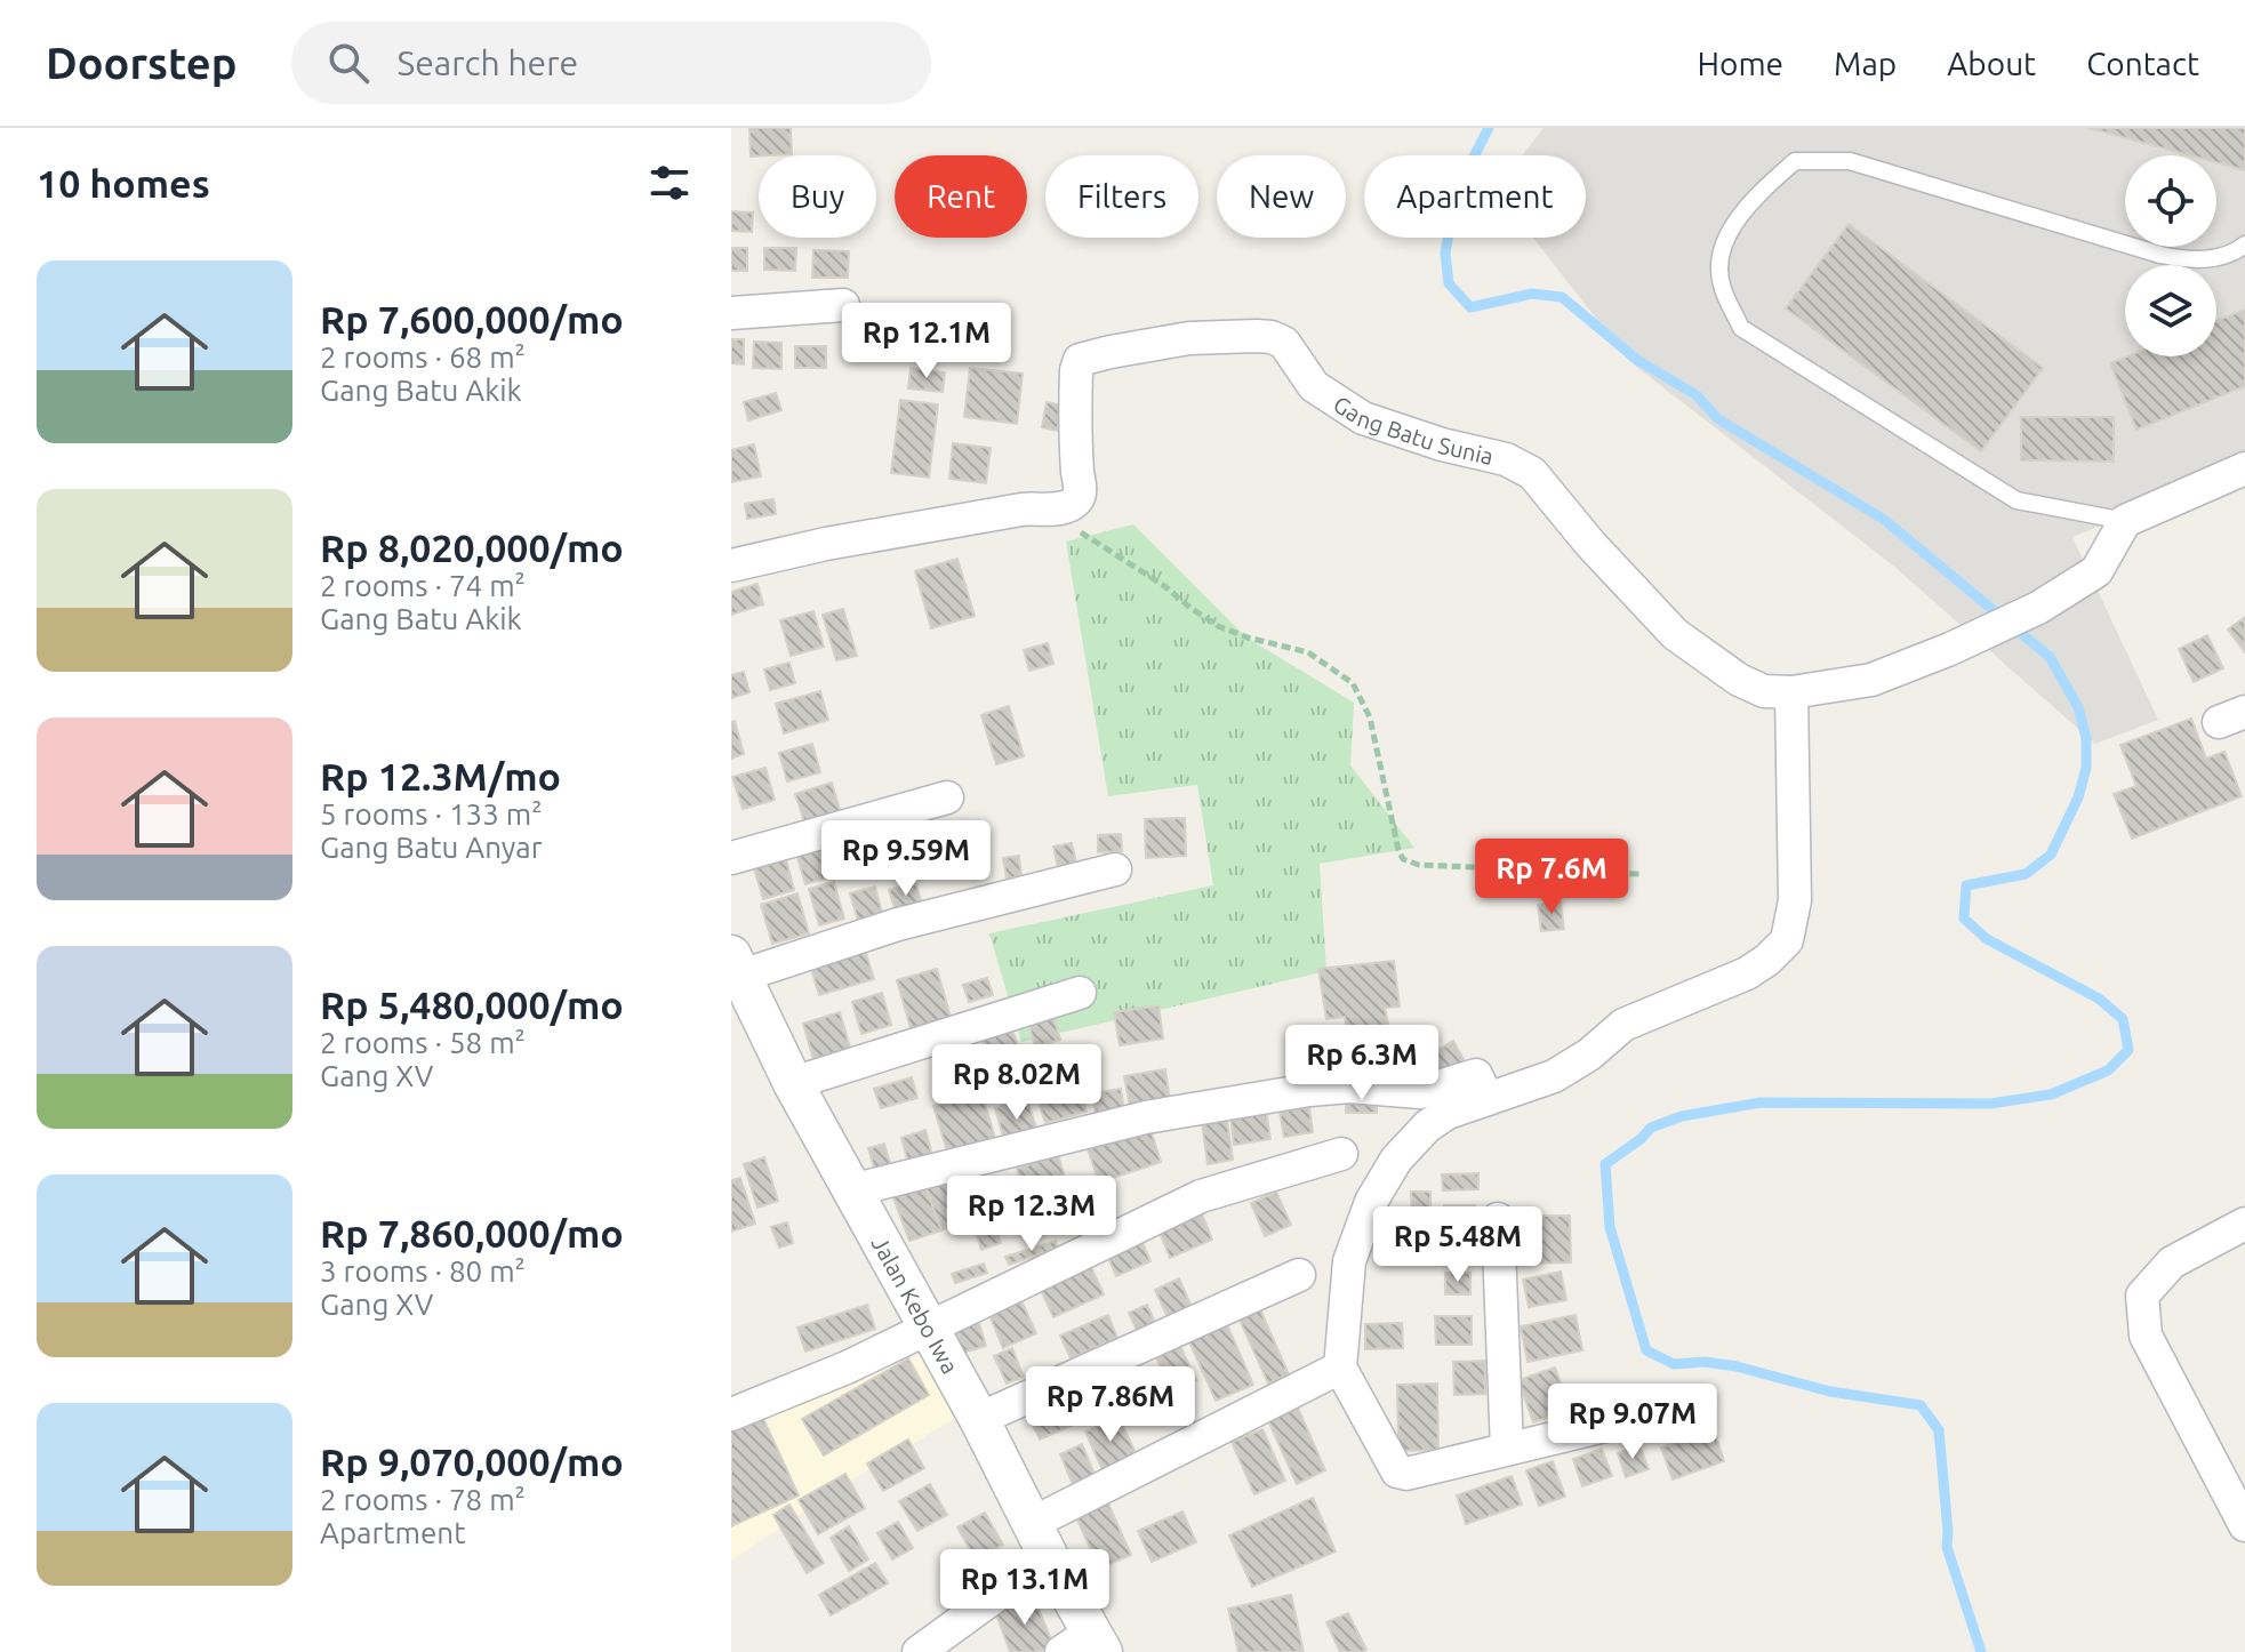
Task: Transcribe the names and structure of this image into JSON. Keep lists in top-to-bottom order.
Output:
{
  "streets": {
    "street": ["Gang Batu Sunia", "Jalan Kebo Iwa"]
  },
  "page": {
    "header": "Doorstep",
    "search": "Search here",
    "nav": [
      "Home",
      "Map",
      "About",
      "Contact"
    ],
    "heading": "10 homes",
    "chip": [
      "Buy",
      "Rent",
      "Filters",
      "New",
      "Apartment"
    ],
    "list": [
      {
        "name": "Rp 7,600,000/mo",
        "note": "2 rooms · 68 m² · Gang Batu Akik"
      },
      {
        "name": "Rp 8,020,000/mo",
        "note": "2 rooms · 74 m² · Gang Batu Akik"
      },
      {
        "name": "Rp 12.3M/mo",
        "note": "5 rooms · 133 m² · Gang Batu Anyar"
      },
      {
        "name": "Rp 5,480,000/mo",
        "note": "2 rooms · 58 m² · Gang XV"
      },
      {
        "name": "Rp 7,860,000/mo",
        "note": "3 rooms · 80 m² · Gang XV"
      },
      {
        "name": "Rp 9,070,000/mo",
        "note": "2 rooms · 78 m² · Apartment"
      }
    ],
    "price": [
      "Rp 12.1M",
      "Rp 9.59M",
      "Rp 7.6M",
      "Rp 6.3M",
      "Rp 8.02M",
      "Rp 12.3M",
      "Rp 5.48M",
      "Rp 7.86M",
      "Rp 9.07M",
      "Rp 13.1M"
    ]
  }
}
